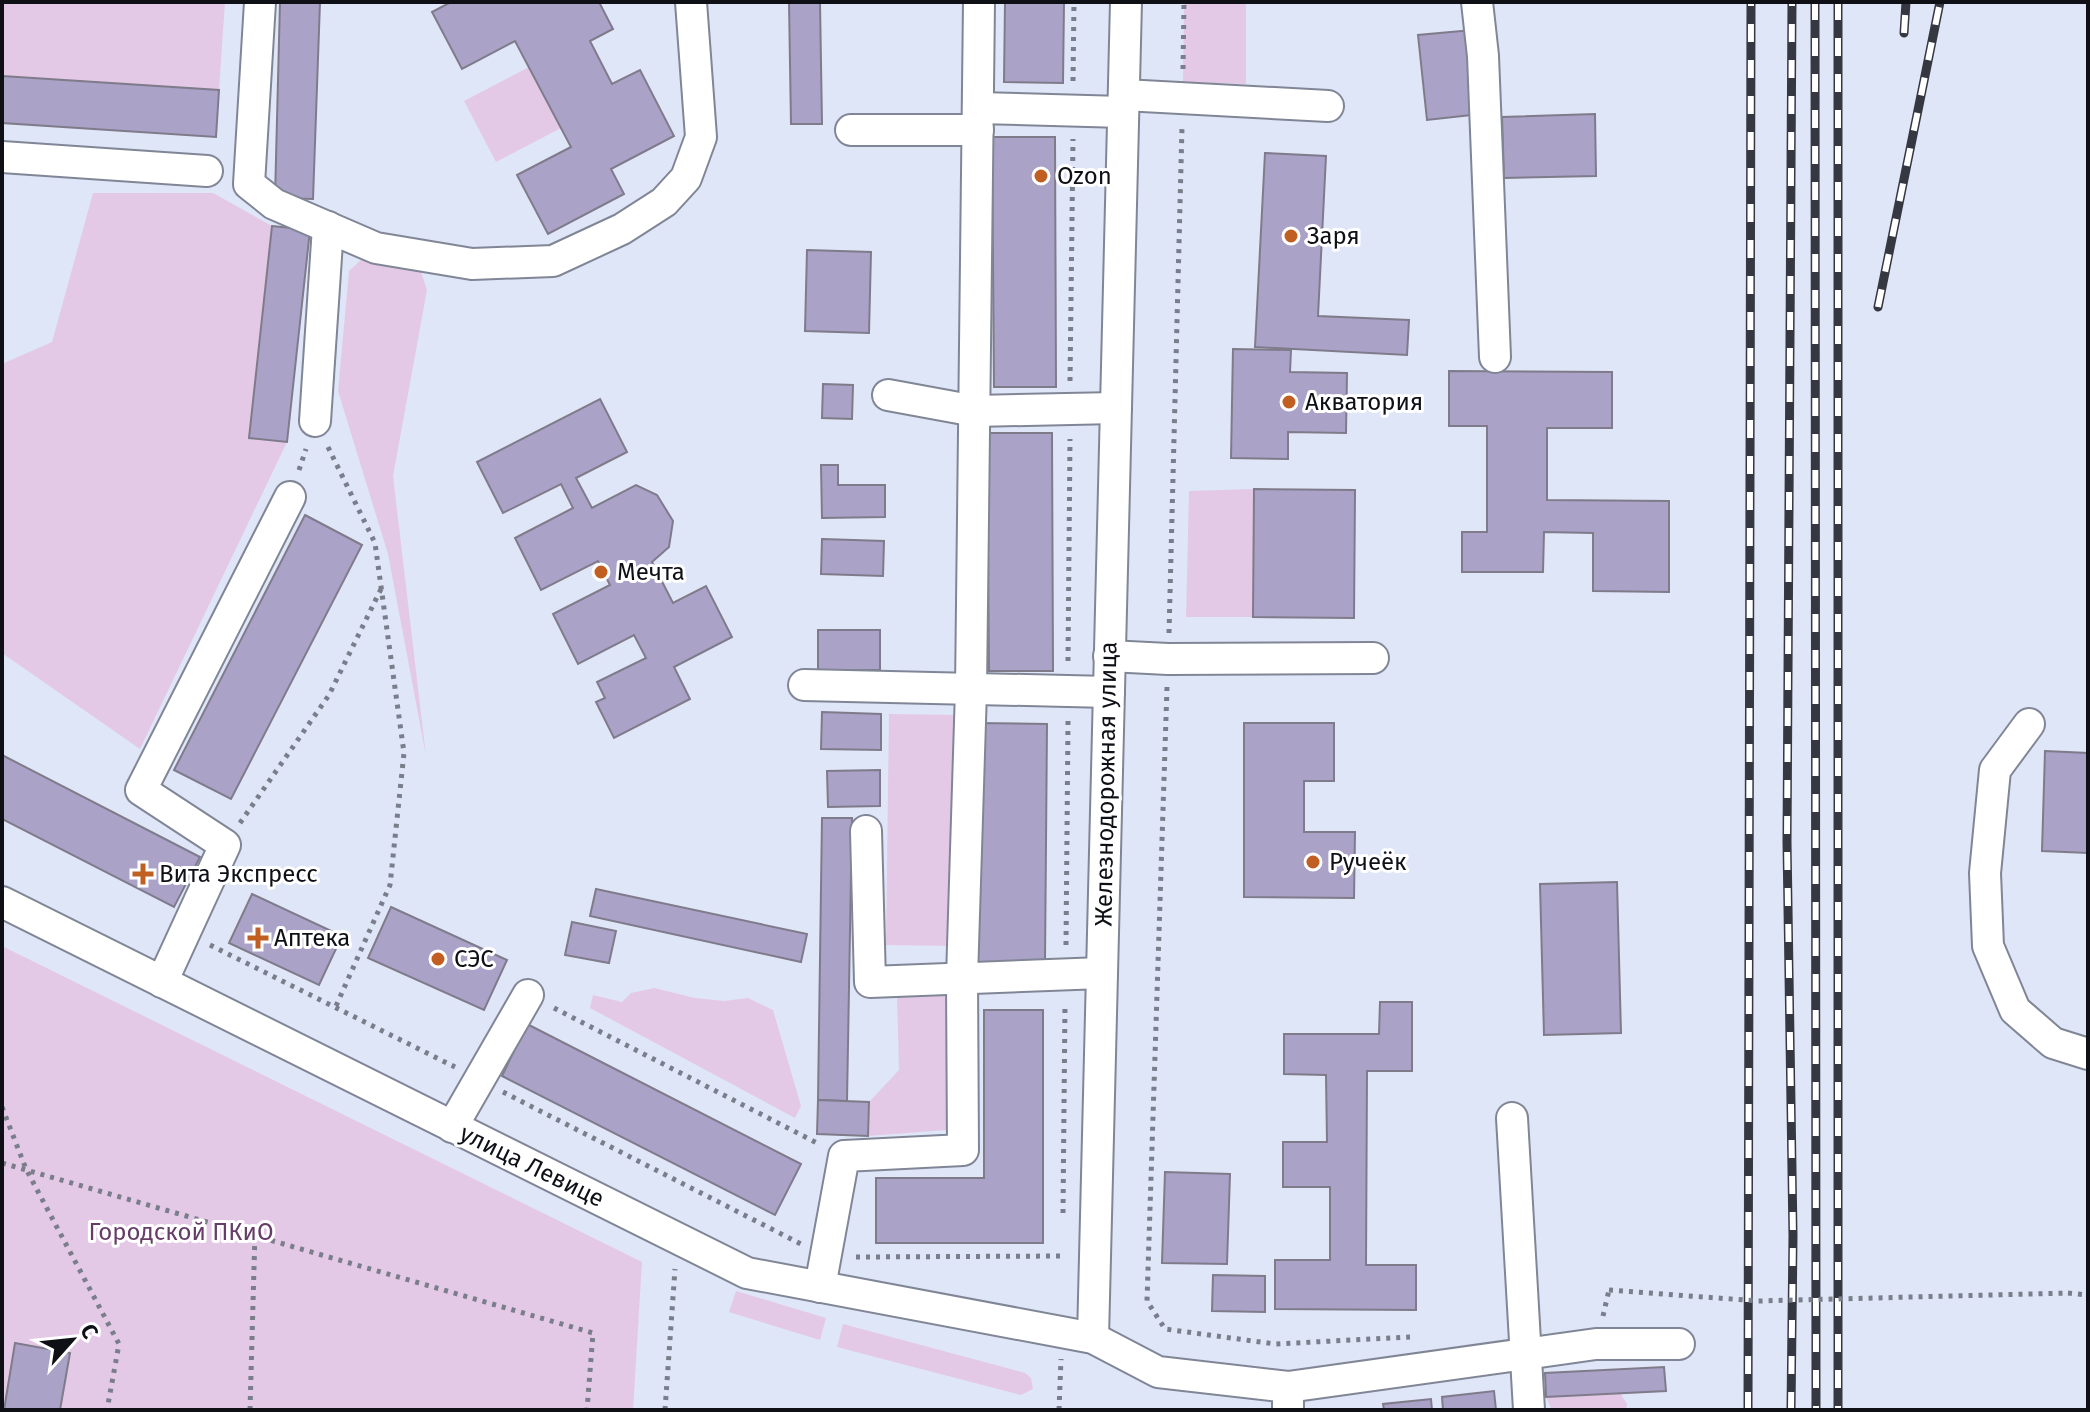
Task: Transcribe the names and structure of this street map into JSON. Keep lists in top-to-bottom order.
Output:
{
  "streets": {
    "street": ["Железнодорожная улица", "улица Левице"]
  },
  "crossings": [
    ["Железнодорожная улица", "улица Левице"]
  ],
  "parks": ["Городской ПКиО"],
  "places": {
    "other": [
      "Ozon",
      "Заря",
      "Акватория",
      "Мечта",
      "Ручеёк",
      "СЭС"
    ],
    "health": ["Вита Экспресс", "Аптека"]
  },
  "north": "top right"
}
